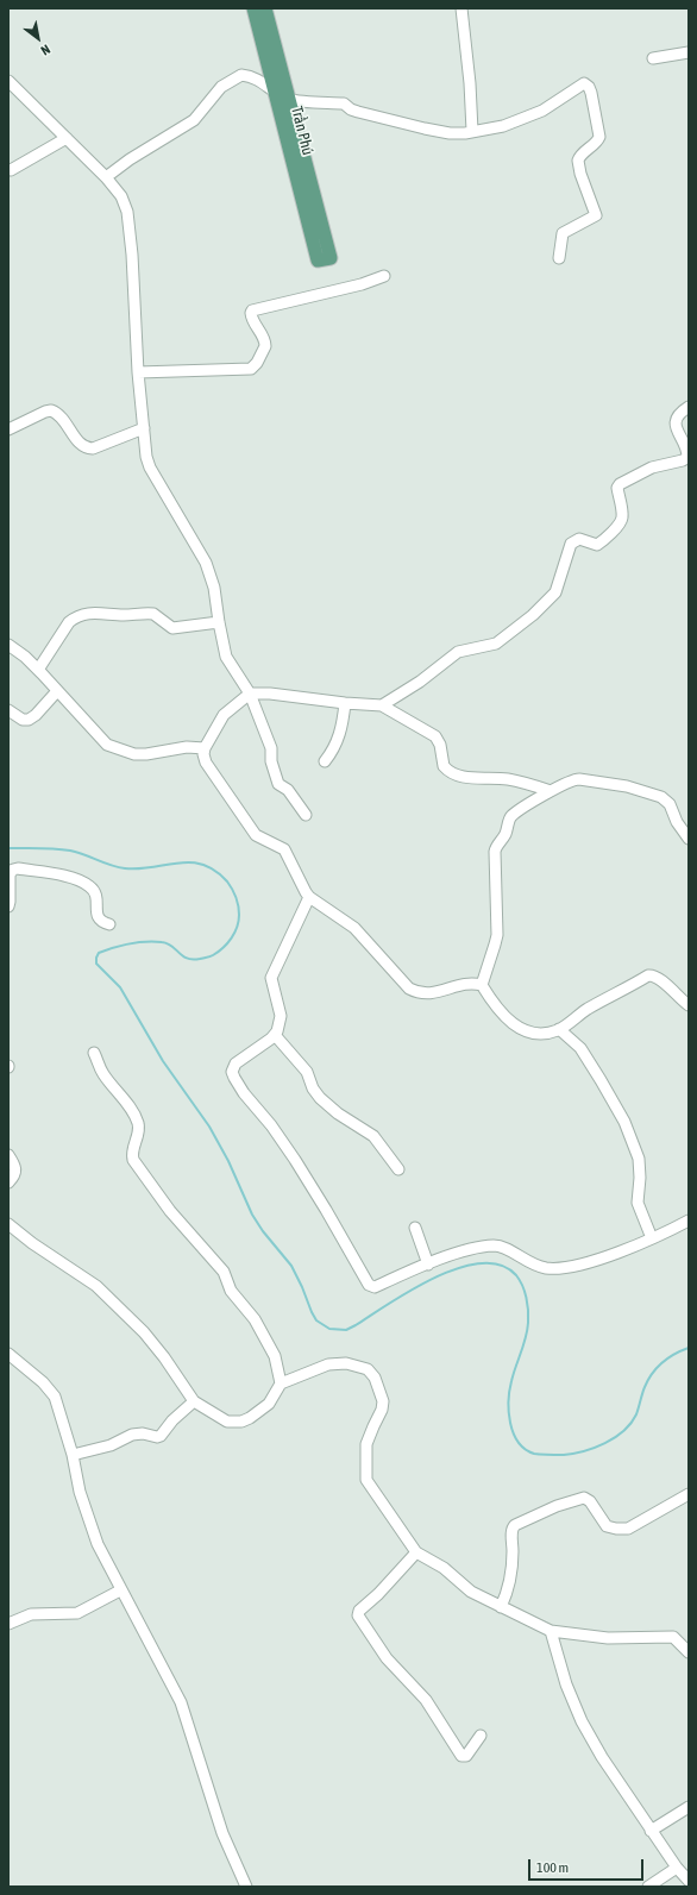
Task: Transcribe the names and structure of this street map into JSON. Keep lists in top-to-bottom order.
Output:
{
  "streets": {
    "main road": ["Trần Phú"]
  },
  "scale_bar": "100 m",
  "north": "bottom right"
}
